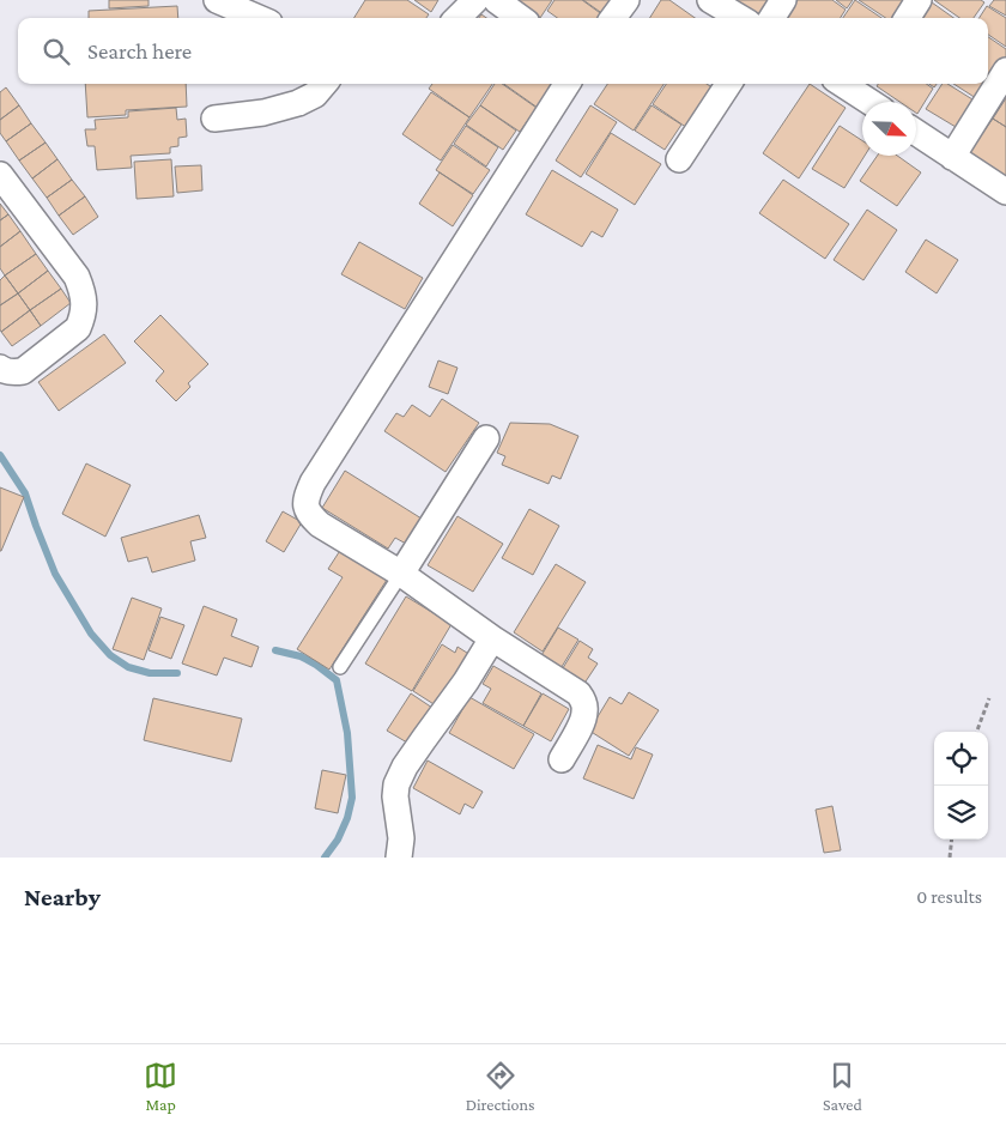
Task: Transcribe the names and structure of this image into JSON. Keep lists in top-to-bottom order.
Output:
{
  "north": "bottom right",
  "page": {
    "search": "Search here",
    "heading": ["Nearby", "0 results"],
    "nav": ["Map", "Directions", "Saved"]
  }
}
